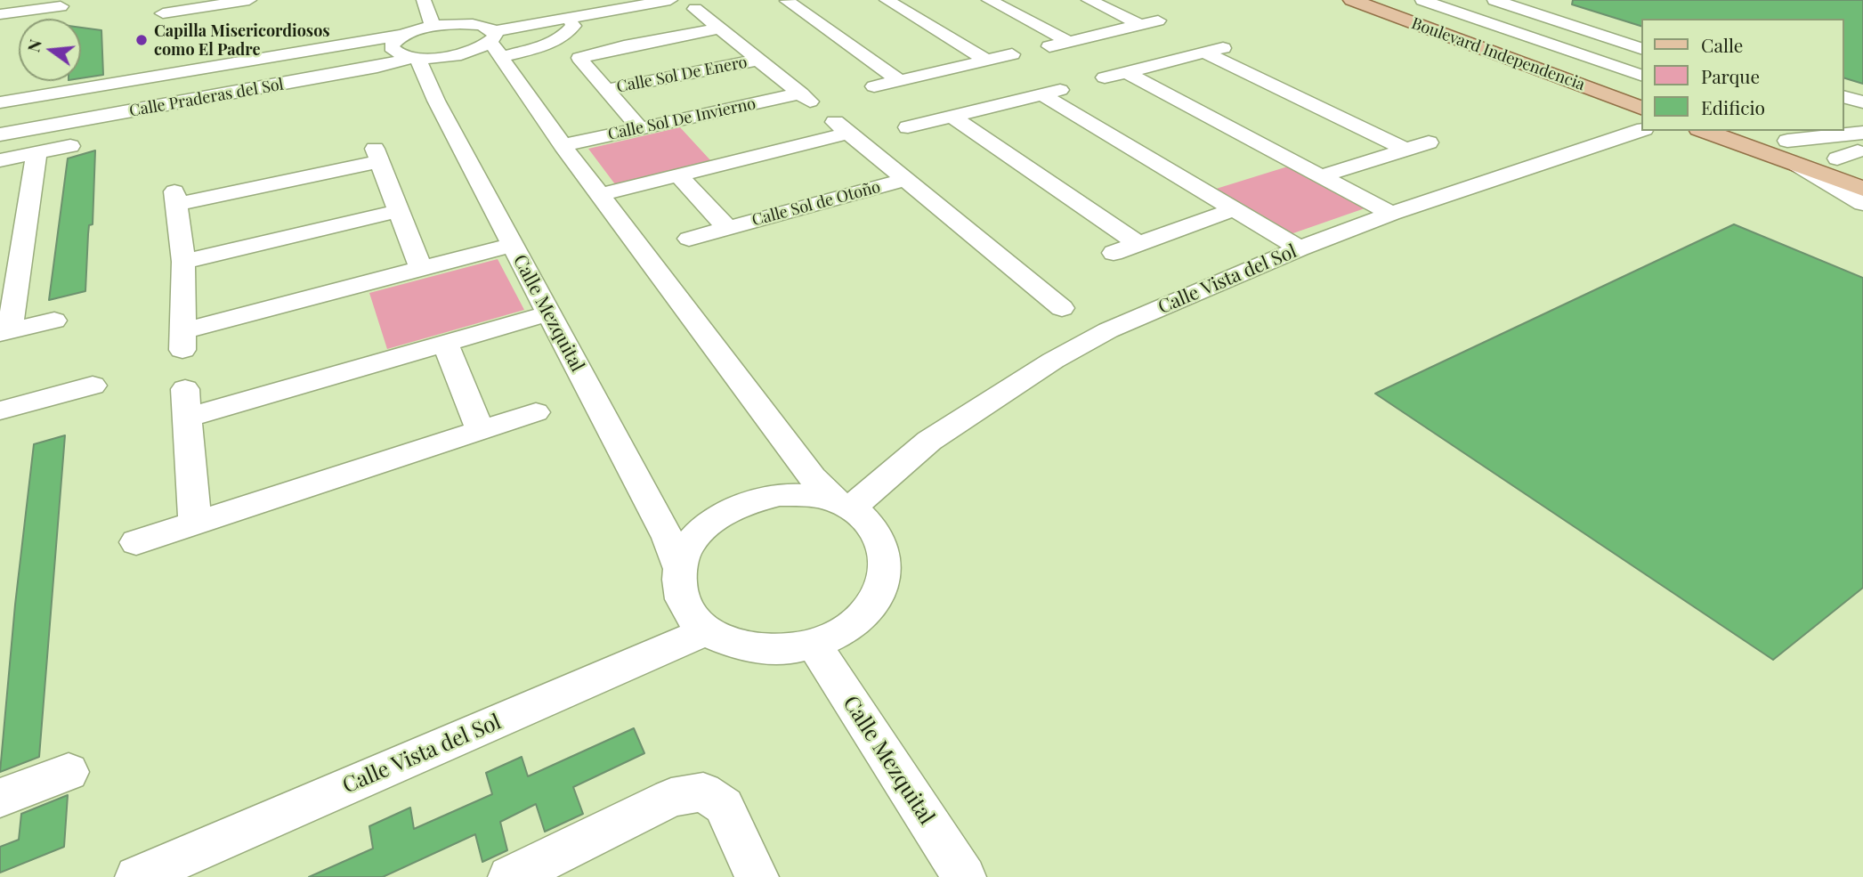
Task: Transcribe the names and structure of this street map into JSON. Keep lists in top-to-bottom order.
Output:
{
  "streets": {
    "main road": ["Boulevard Independencia"],
    "street": [
      "Calle Sol De Enero",
      "Calle Praderas del Sol",
      "Calle Sol De Invierno",
      "Calle Sol de Otoño",
      "Calle Vista del Sol",
      "Calle Mezquital"
    ]
  },
  "crossings": [
    ["Calle Sol De Enero", "Calle Sol De Invierno"],
    ["Calle Praderas del Sol", "Calle Mezquital"],
    ["Calle Vista del Sol", "Calle Mezquital"]
  ],
  "places": ["Capilla Misericordiosos como El Padre"],
  "legend": ["Calle", "Parque", "Edificio"],
  "north": "left"
}
